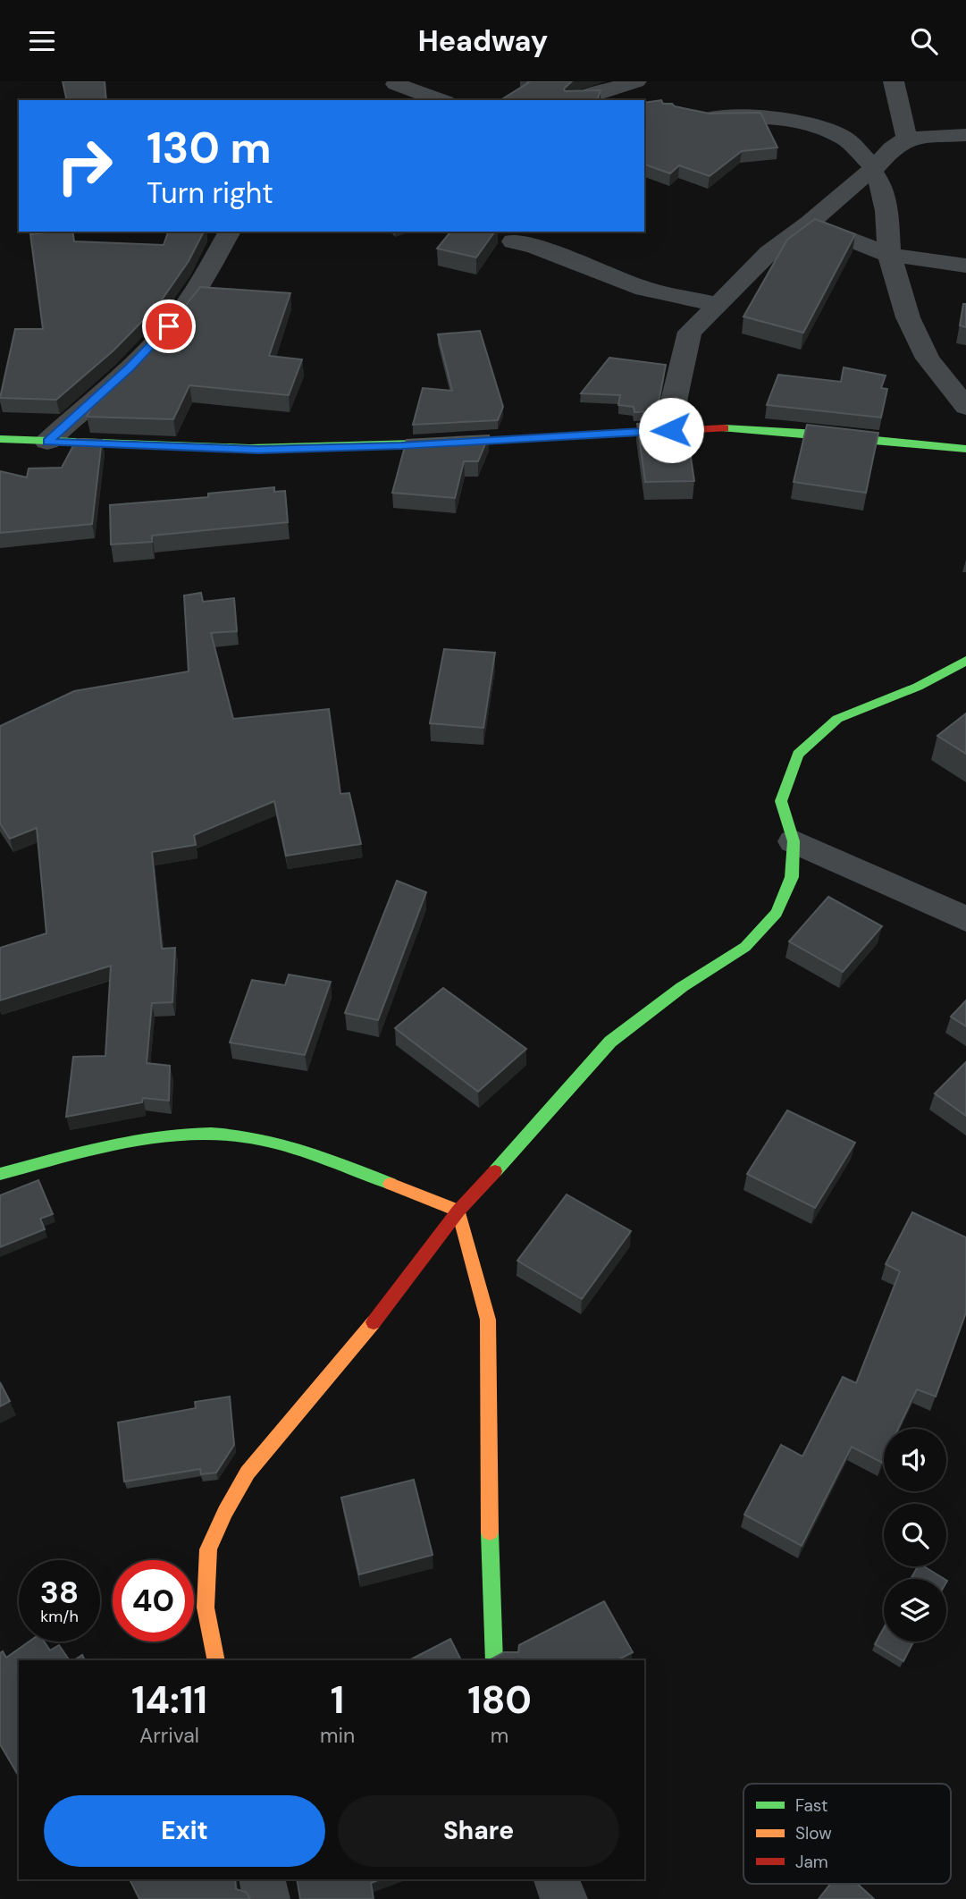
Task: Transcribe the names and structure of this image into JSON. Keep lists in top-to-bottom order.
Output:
{
  "legend": ["Fast", "Slow", "Jam"],
  "page": {
    "header": "Headway",
    "turn": ["130 m", "Turn right"],
    "speed": "38 km/h",
    "limit": "40",
    "eta": [
      "14:11",
      "Arrival",
      "1",
      "min",
      "180",
      "m"
    ],
    "buttons": ["Exit", "Share"]
  }
}
